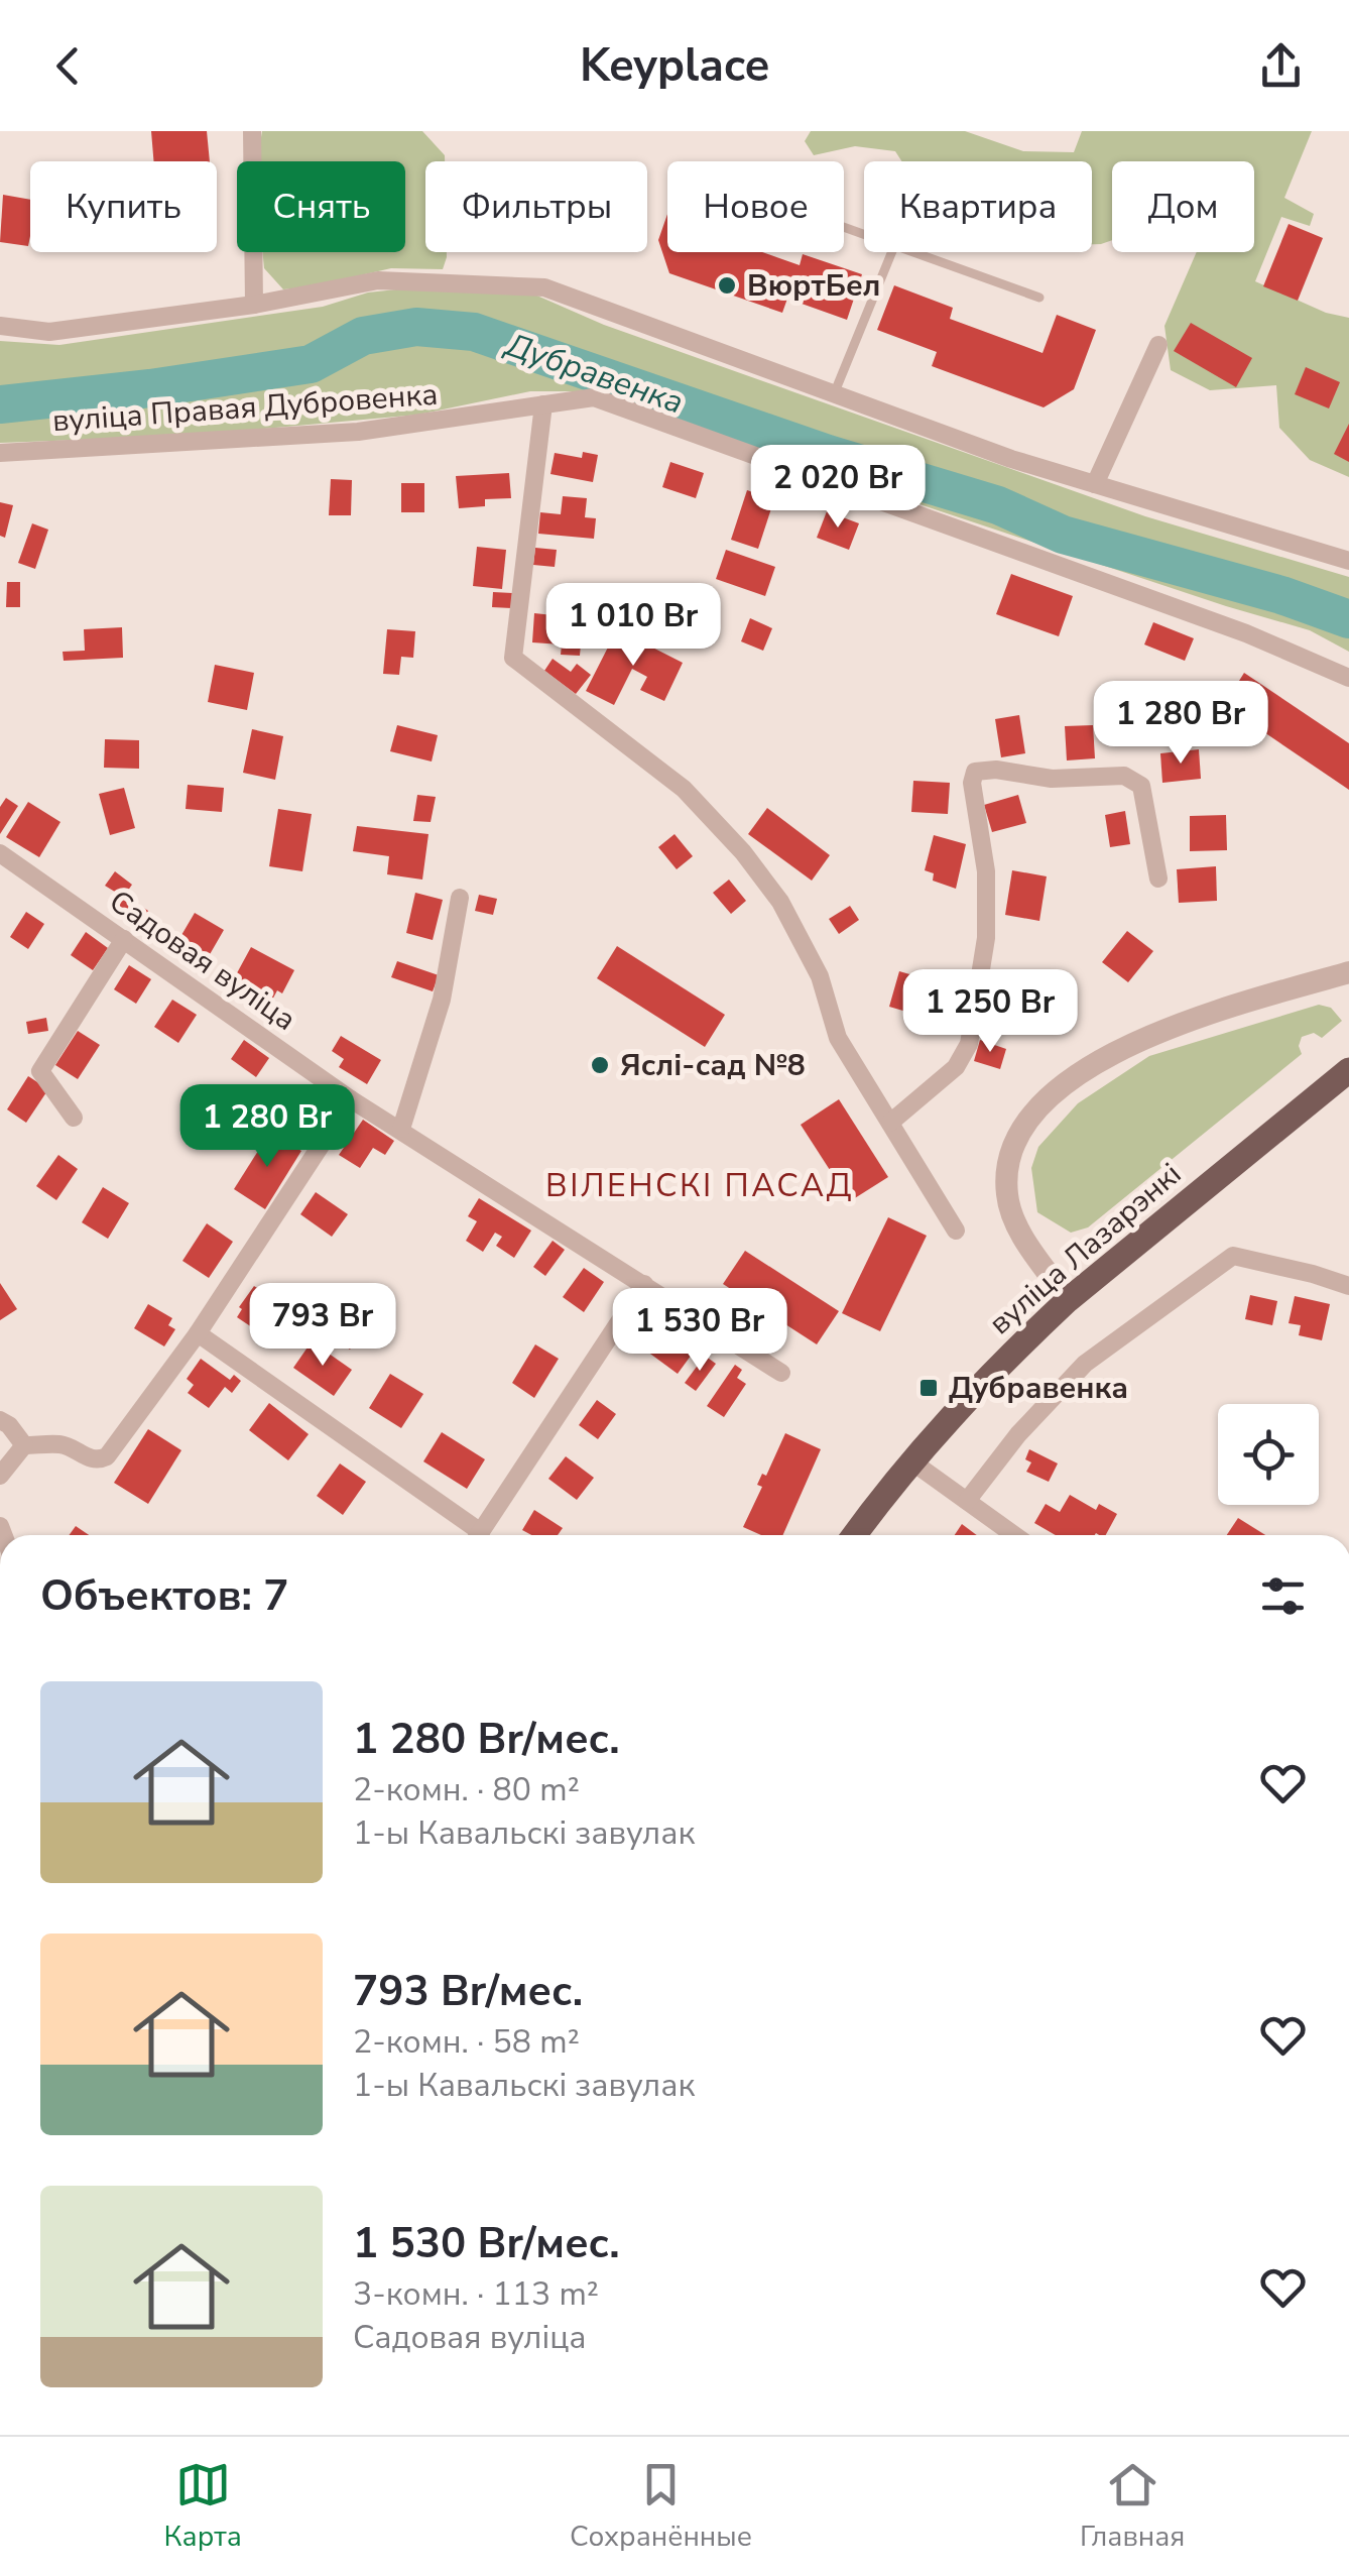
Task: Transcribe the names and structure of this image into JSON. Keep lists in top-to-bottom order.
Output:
{
  "streets": {
    "main road": ["вуліца Лазарэнкі"],
    "street": ["вуліца Правая Дубровенка", "Садовая вуліца"]
  },
  "districts": ["ВІЛЕНСКІ ПАСАД"],
  "water": ["Дубравенка"],
  "places": {
    "other": ["ВюртБел", "Яслі-сад №8"],
    "transit": ["Дубравенка"]
  },
  "page": {
    "header": "Keyplace",
    "chip": [
      "Купить",
      "Снять",
      "Фильтры",
      "Новое",
      "Квартира",
      "Дом"
    ],
    "price": [
      "2 020 Br",
      "1 010 Br",
      "1 280 Br",
      "1 250 Br",
      "1 280 Br",
      "793 Br",
      "1 530 Br"
    ],
    "heading": "Объектов: 7",
    "list": [
      {
        "name": "1 280 Br/мес.",
        "note": "2-комн. · 80 m² · 1-ы Кавальскі завулак"
      },
      {
        "name": "793 Br/мес.",
        "note": "2-комн. · 58 m² · 1-ы Кавальскі завулак"
      },
      {
        "name": "1 530 Br/мес.",
        "note": "3-комн. · 113 m² · Садовая вуліца"
      }
    ],
    "tabs": ["Карта", "Сохранённые", "Главная"]
  }
}
